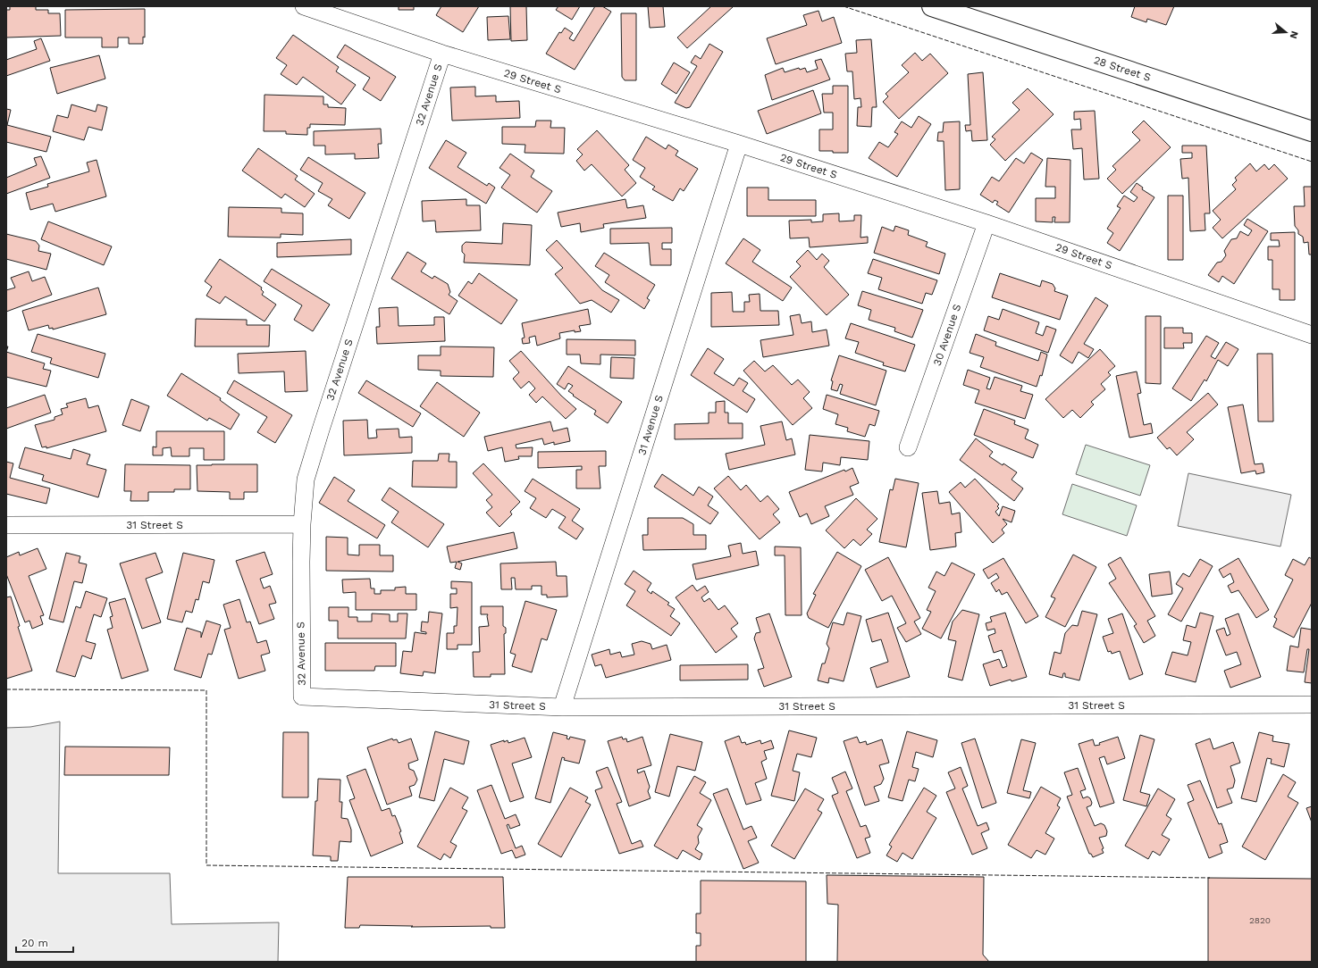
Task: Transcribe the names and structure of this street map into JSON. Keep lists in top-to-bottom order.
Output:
{
  "streets": {
    "street": [
      "28 Street S",
      "29 Street S",
      "32 Avenue S",
      "30 Avenue S",
      "31 Avenue S",
      "31 Street S"
    ]
  },
  "crossings": [
    ["29 Street S", "32 Avenue S"],
    ["29 Street S", "30 Avenue S"],
    ["29 Street S", "31 Avenue S"],
    ["32 Avenue S", "31 Street S"],
    ["31 Avenue S", "31 Street S"]
  ],
  "house_numbers": ["2820"],
  "scale_bar": "20 m",
  "north": "right"
}
